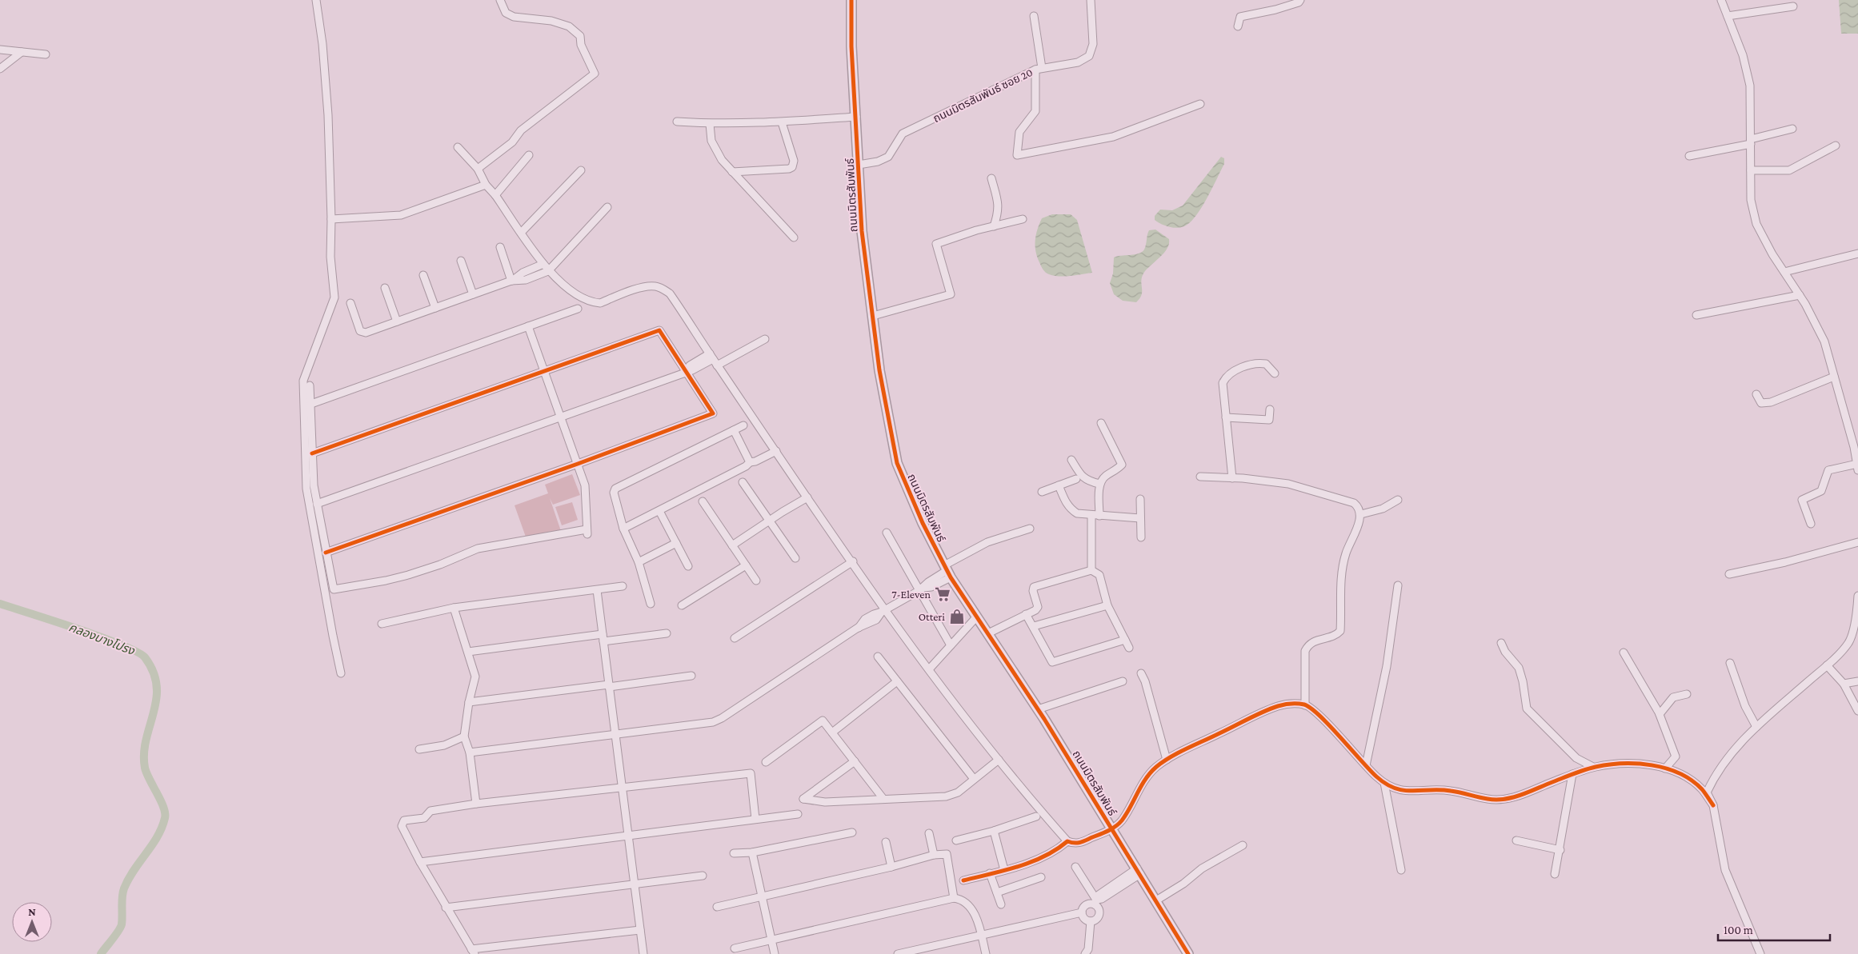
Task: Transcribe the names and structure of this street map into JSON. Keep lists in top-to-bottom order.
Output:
{
  "streets": {
    "street": ["ถนนมิตรสัมพันธ์ ซอย 20", "ถนนมิตรสัมพันธ์"]
  },
  "crossings": [
    ["ถนนมิตรสัมพันธ์ ซอย 20", "ถนนมิตรสัมพันธ์"]
  ],
  "water": ["คลองบางโปรง"],
  "places": {
    "supermarket": ["7-Eleven"],
    "shop": ["Otteri"]
  },
  "scale_bar": "100 m",
  "north": "top"
}
